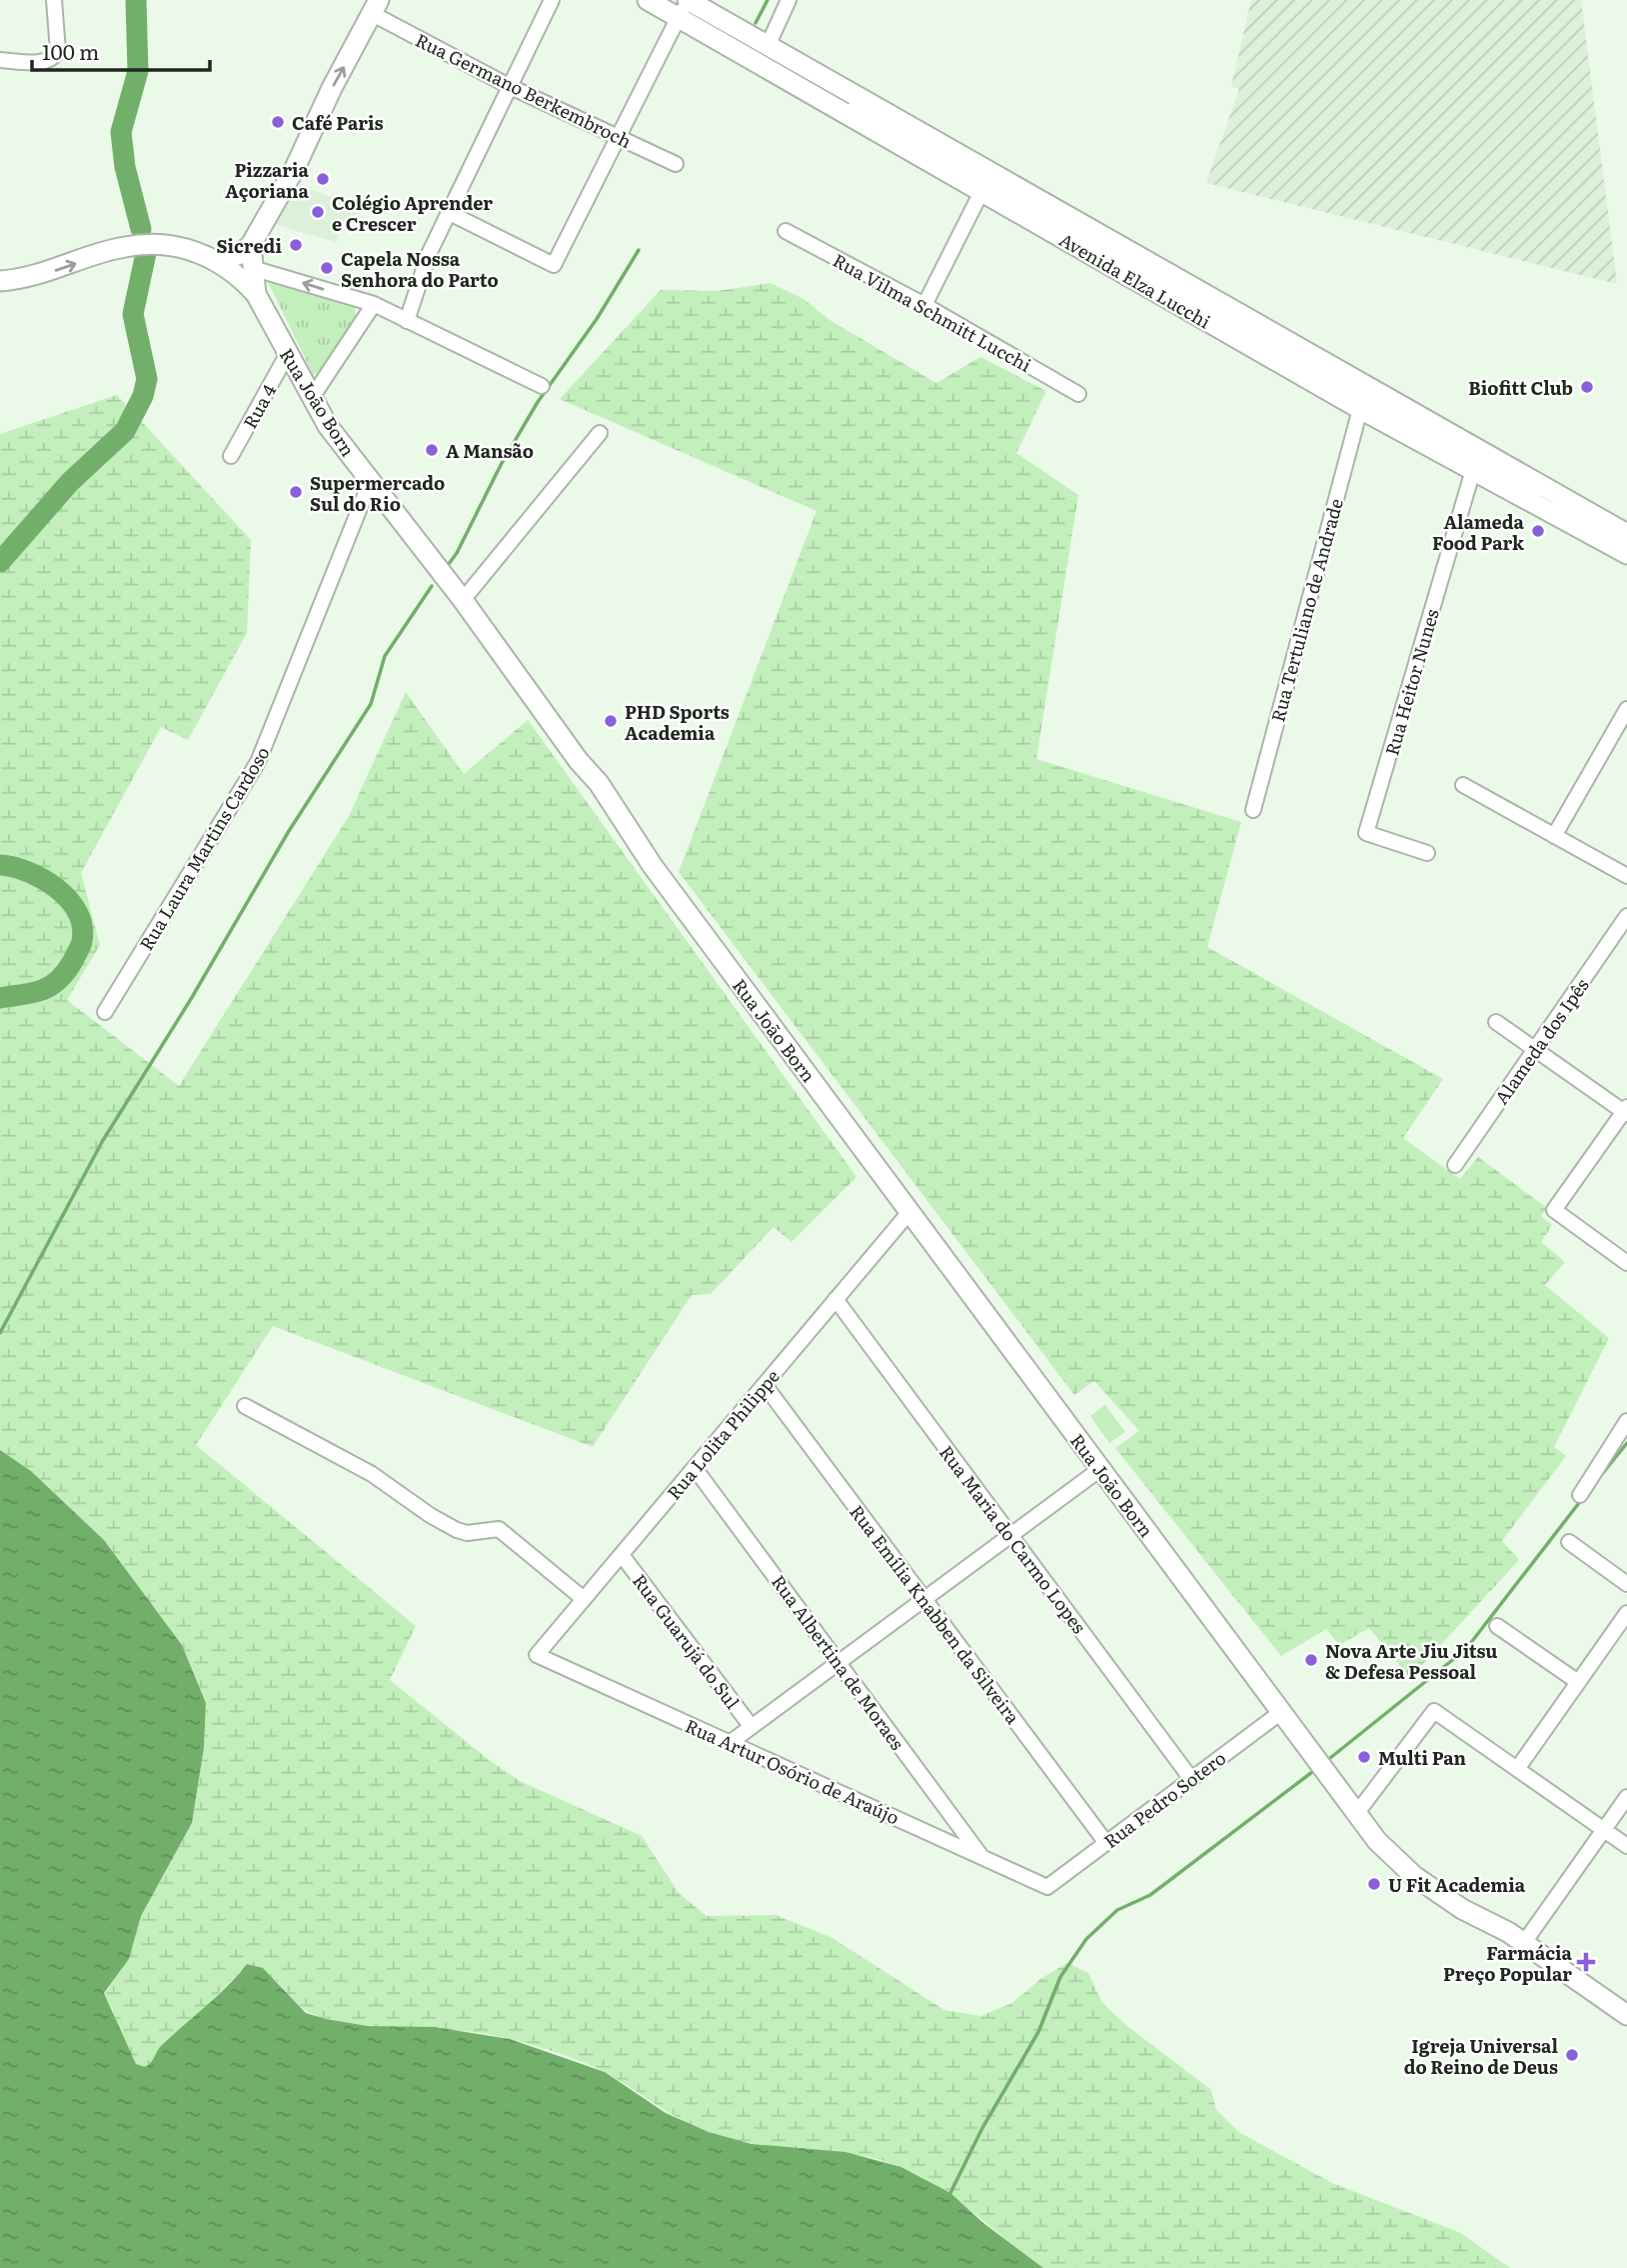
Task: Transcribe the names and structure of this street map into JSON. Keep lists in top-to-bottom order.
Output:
{
  "streets": {
    "main road": ["Avenida Elza Lucchi", "Rua João Born"],
    "street": [
      "Rua Germano Berkembroch",
      "Rua Vilma Schmitt Lucchi",
      "Rua 4",
      "Rua Tertuliano de Andrade",
      "Rua Heitor Nunes",
      "Rua Laura Martins Cardoso",
      "Alameda dos Ipês",
      "Rua Lolita Philippe",
      "Rua Maria do Carmo Lopes",
      "Rua Emília Knabben da Silveira",
      "Rua Guarujá do Sul",
      "Rua Albertina de Moraes",
      "Rua Artur Osório de Araújo",
      "Rua Pedro Sotero"
    ]
  },
  "crossings": [
    ["Avenida Elza Lucchi", "Rua Tertuliano de Andrade"],
    ["Avenida Elza Lucchi", "Rua Heitor Nunes"],
    ["Rua João Born", "Rua 4"],
    ["Rua João Born", "Rua Laura Martins Cardoso"],
    ["Rua João Born", "Rua Lolita Philippe"],
    ["Rua João Born", "Rua Pedro Sotero"],
    ["Rua Lolita Philippe", "Rua Maria do Carmo Lopes"],
    ["Rua Lolita Philippe", "Rua Emília Knabben da Silveira"],
    ["Rua Lolita Philippe", "Rua Guarujá do Sul"],
    ["Rua Lolita Philippe", "Rua Albertina de Moraes"],
    ["Rua Lolita Philippe", "Rua Artur Osório de Araújo"],
    ["Rua Maria do Carmo Lopes", "Rua Pedro Sotero"],
    ["Rua Emília Knabben da Silveira", "Rua Pedro Sotero"],
    ["Rua Albertina de Moraes", "Rua Artur Osório de Araújo"],
    ["Rua Artur Osório de Araújo", "Rua Pedro Sotero"]
  ],
  "places": {
    "other": [
      "Café Paris",
      "Pizzaria Açoriana",
      "Colégio Aprender e Crescer",
      "Sicredi",
      "Capela Nossa Senhora do Parto",
      "Biofitt Club",
      "A Mansão",
      "Supermercado Sul do Rio",
      "Alameda Food Park",
      "PHD Sports Academia",
      "Nova Arte Jiu Jitsu & Defesa Pessoal",
      "Multi Pan",
      "U Fit Academia",
      "Igreja Universal do Reino de Deus"
    ],
    "health": ["Farmácia Preço Popular"]
  },
  "scale_bar": "100 m"
}
